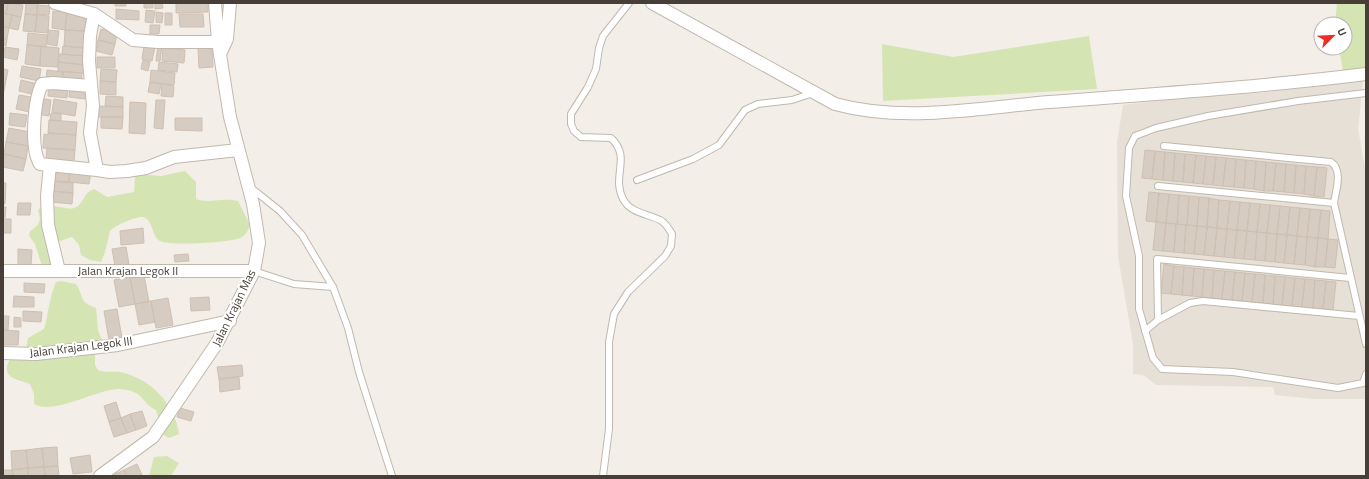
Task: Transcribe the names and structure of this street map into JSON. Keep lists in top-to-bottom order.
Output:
{
  "streets": {
    "street": ["Jalan Krajan Legok II", "Jalan Krajan Mas", "Jalan Krajan Legok III"]
  },
  "crossings": [
    ["Jalan Krajan Legok II", "Jalan Krajan Mas"],
    ["Jalan Krajan Mas", "Jalan Krajan Legok III"]
  ],
  "north": "top right"
}
